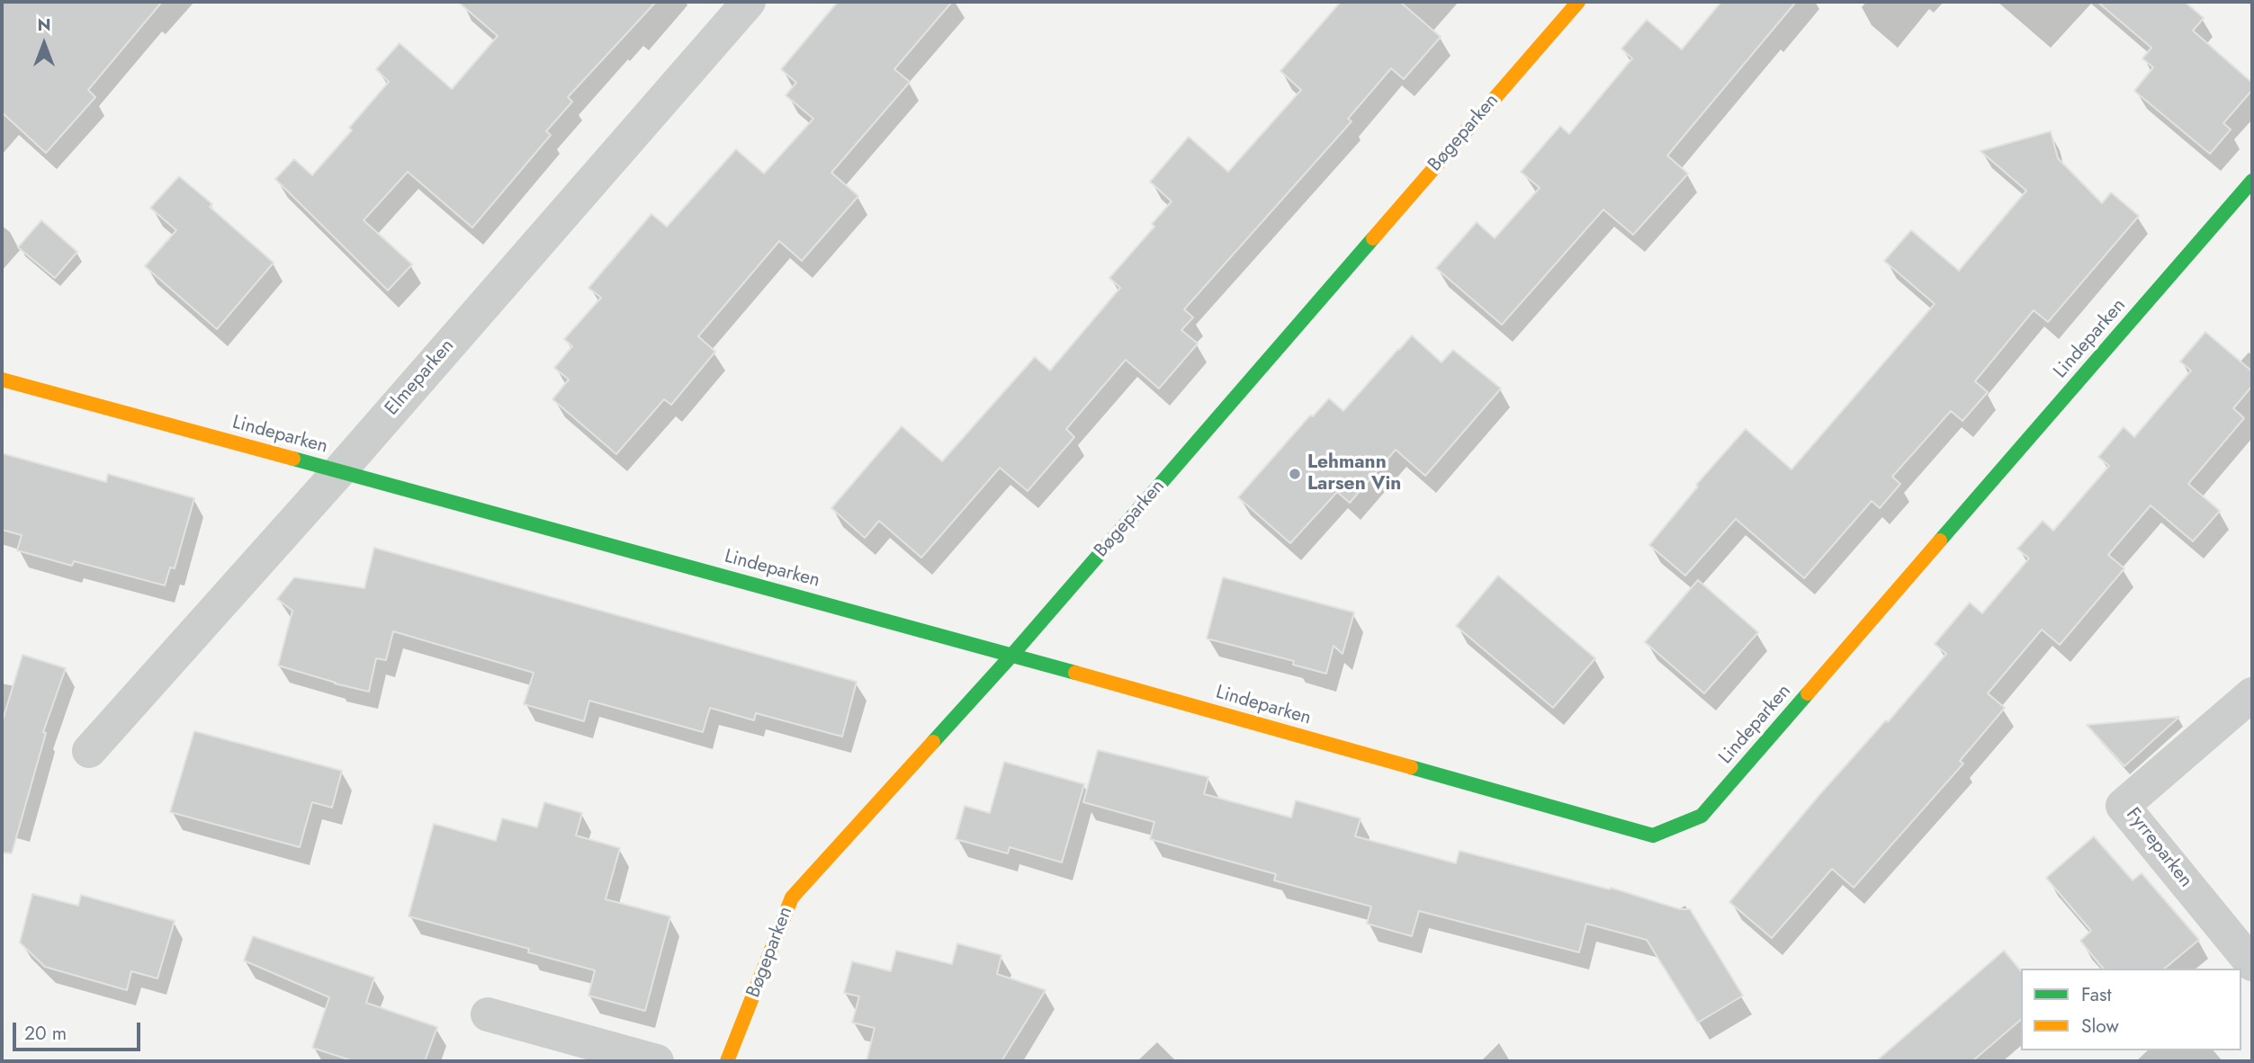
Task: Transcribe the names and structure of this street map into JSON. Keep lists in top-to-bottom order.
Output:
{
  "streets": {
    "street": [
      "Bøgeparken",
      "Lindeparken",
      "Elmeparken",
      "Fyrreparken"
    ]
  },
  "crossings": [
    ["Bøgeparken", "Lindeparken"],
    ["Lindeparken", "Elmeparken"]
  ],
  "places": ["Lehmann Larsen Vin"],
  "legend": ["Fast", "Slow"],
  "scale_bar": "20 m",
  "north": "top"
}
